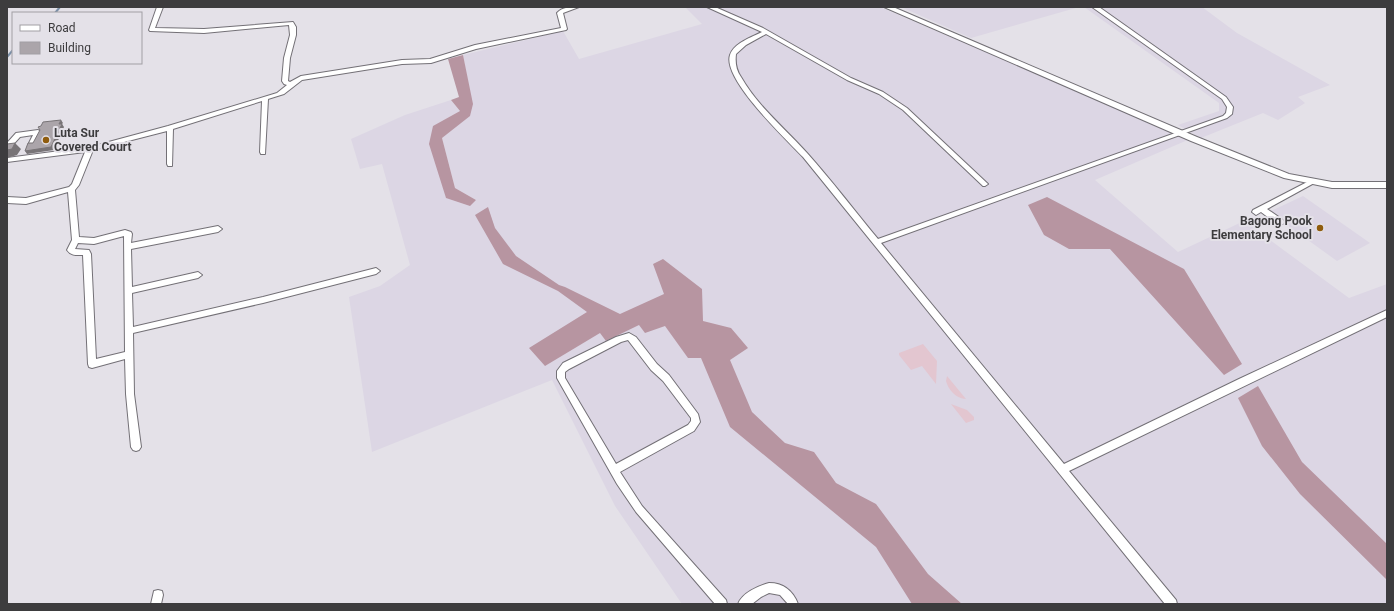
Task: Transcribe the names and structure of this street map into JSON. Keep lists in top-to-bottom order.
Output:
{
  "places": ["Luta Sur Covered Court", "Bagong Pook Elementary School"],
  "legend": ["Road", "Building"]
}
